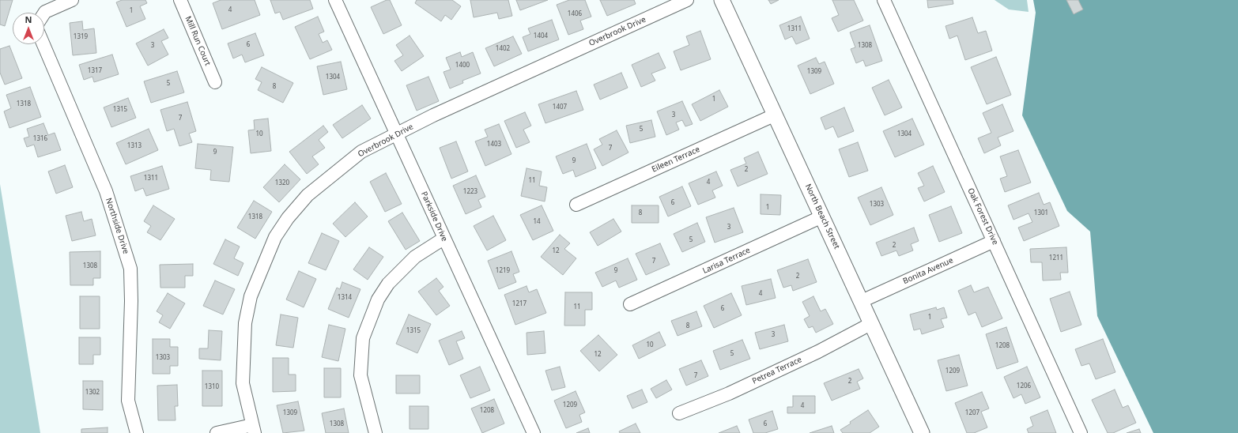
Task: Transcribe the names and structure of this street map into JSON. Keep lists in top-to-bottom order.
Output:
{
  "streets": {
    "street": [
      "Overbrook Drive",
      "Mill Run Court",
      "Eileen Terrace",
      "Parkside Drive",
      "North Beach Street",
      "Oak Forest Drive",
      "Northside Drive",
      "Larisa Terrace",
      "Bonita Avenue",
      "Petrea Terrace"
    ]
  },
  "crossings": [
    ["Overbrook Drive", "Parkside Drive"],
    ["Eileen Terrace", "North Beach Street"],
    ["North Beach Street", "Larisa Terrace"],
    ["North Beach Street", "Bonita Avenue"],
    ["North Beach Street", "Petrea Terrace"],
    ["Oak Forest Drive", "Bonita Avenue"]
  ],
  "house_numbers": [
    "4",
    "1",
    "1406",
    "1311",
    "1404",
    "1319",
    "6",
    "3",
    "1308",
    "1402",
    "1400",
    "1317",
    "1309",
    "1304",
    "5",
    "8",
    "1",
    "1318",
    "1407",
    "1315",
    "3",
    "7",
    "5",
    "10",
    "1304",
    "1316",
    "1403",
    "1313",
    "7",
    "9",
    "9",
    "2",
    "1311",
    "11",
    "4",
    "1320",
    "1223",
    "6",
    "1303",
    "1",
    "8",
    "1301",
    "1318",
    "14",
    "3",
    "5",
    "2",
    "12",
    "1211",
    "7",
    "1308",
    "1219",
    "9",
    "2",
    "4",
    "1314",
    "1217",
    "11",
    "6",
    "1",
    "8",
    "1315",
    "3",
    "10",
    "1208",
    "5",
    "12",
    "1303",
    "1209",
    "7",
    "2",
    "1206",
    "1310",
    "1302",
    "1209",
    "4",
    "1208",
    "1309",
    "1207",
    "1308",
    "6"
  ],
  "north": "top"
}
